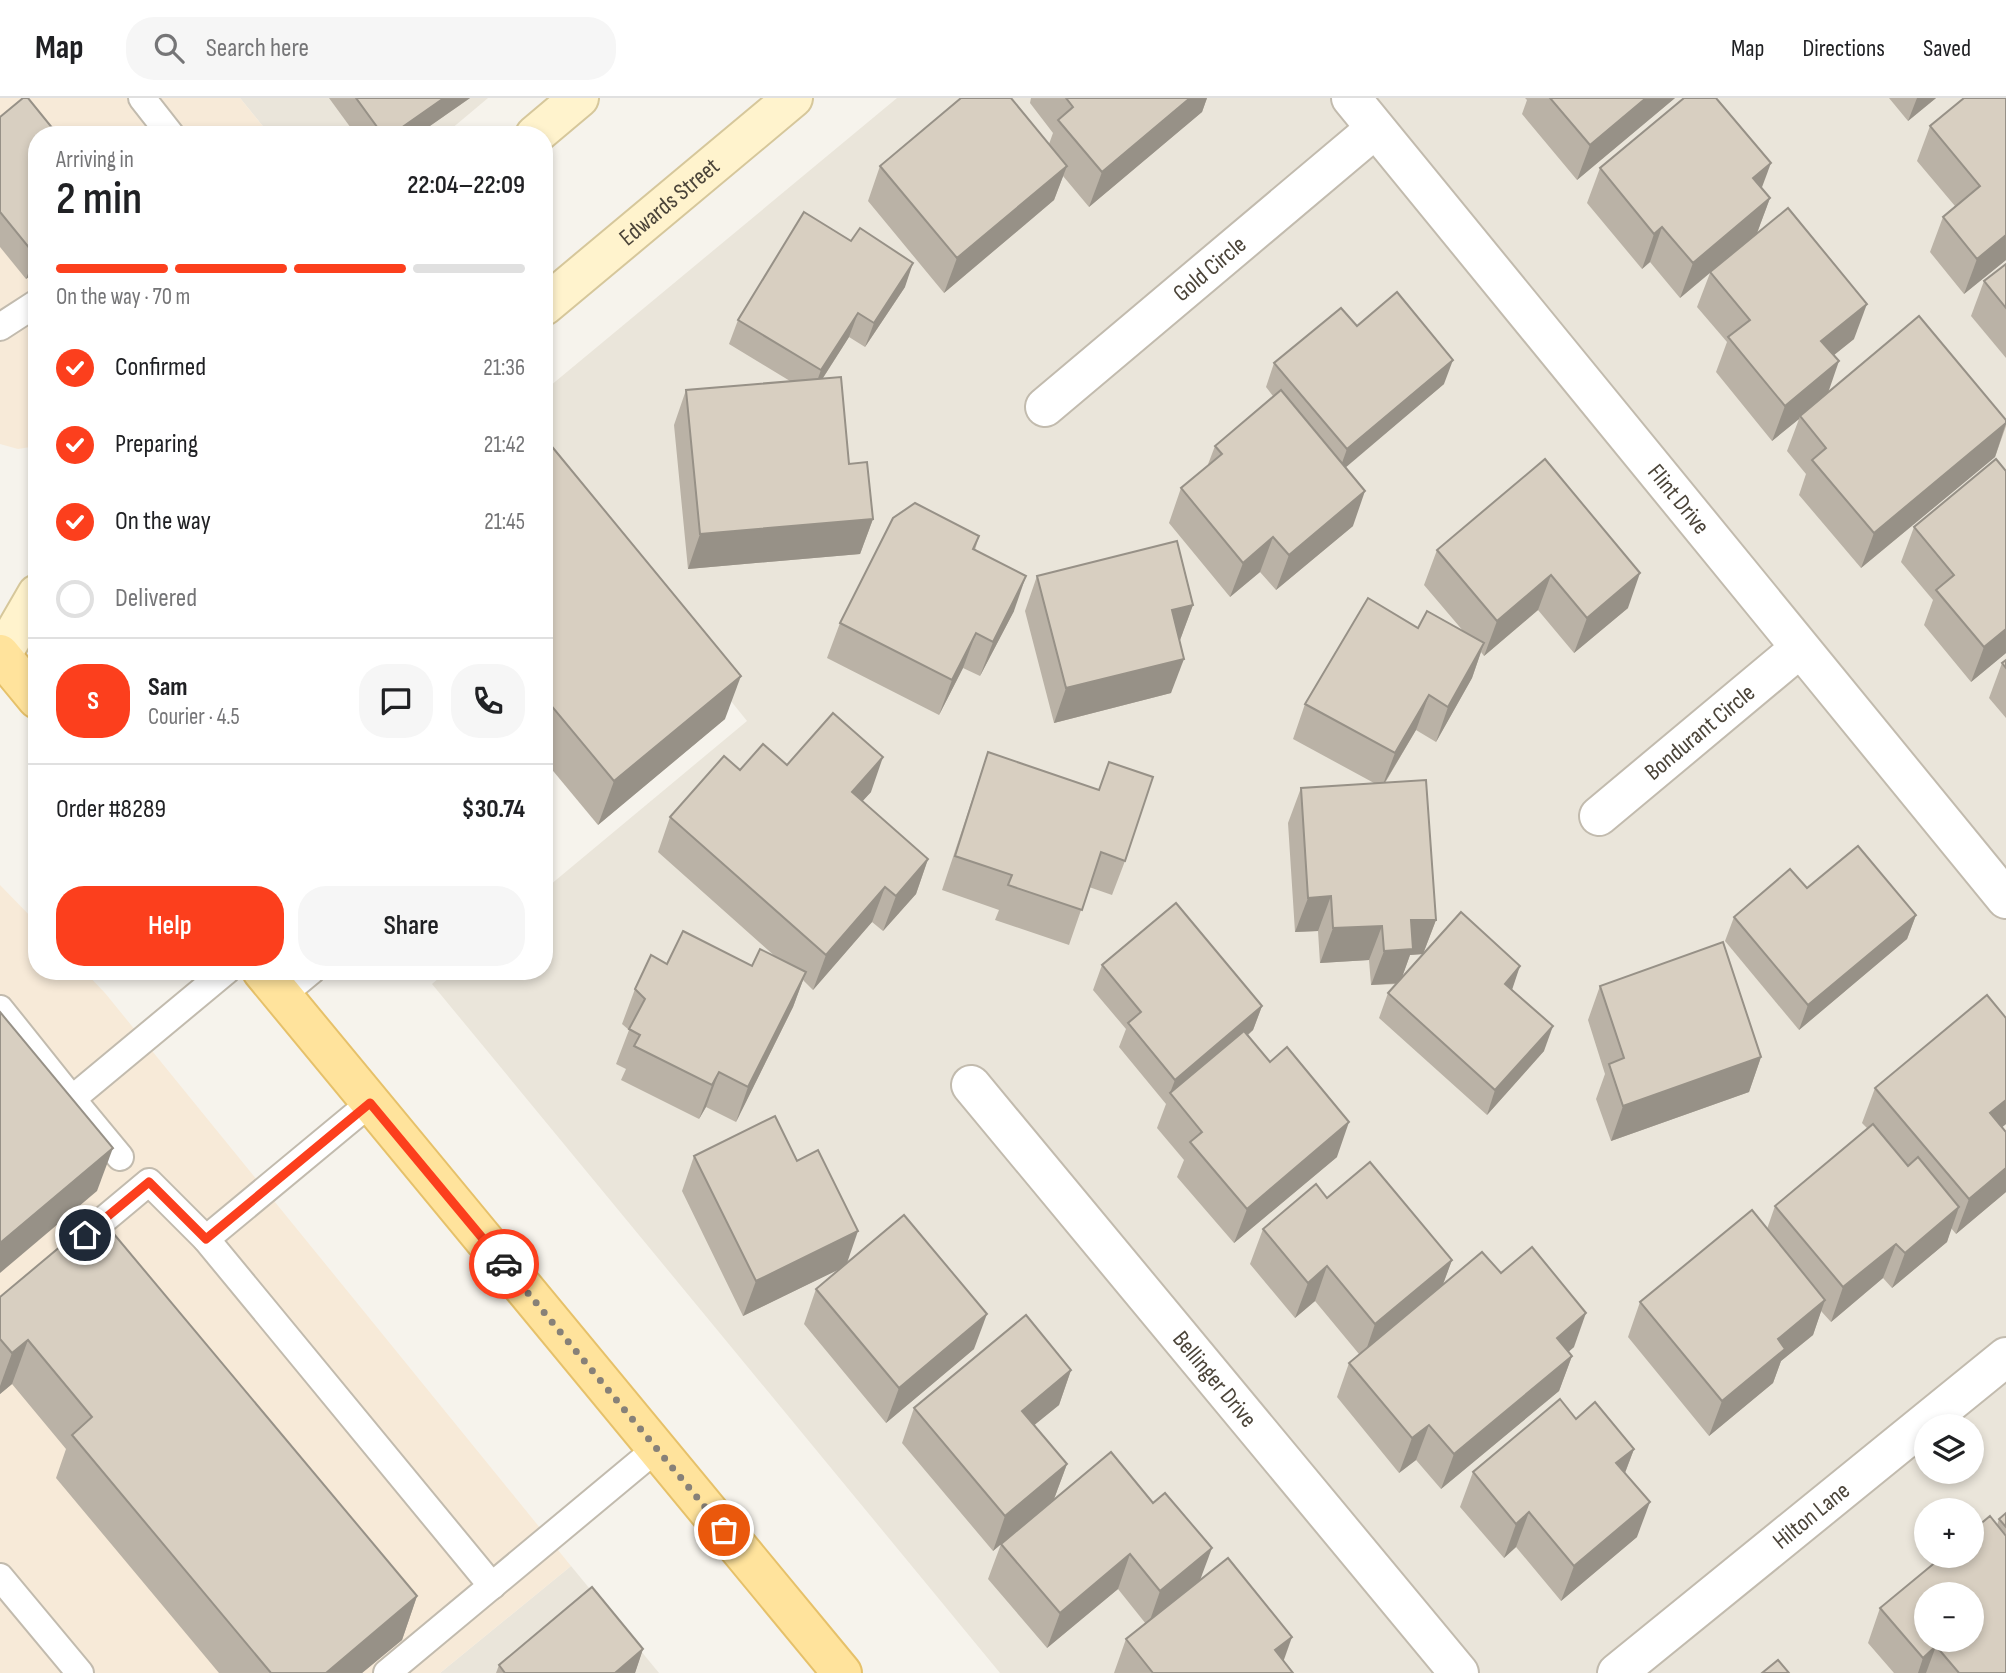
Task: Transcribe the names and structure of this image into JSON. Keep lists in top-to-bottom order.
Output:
{
  "streets": {
    "main road": ["Edwards Street"],
    "street": [
      "Gold Circle",
      "Flint Drive",
      "Bondurant Circle",
      "Bellinger Drive",
      "Hilton Lane"
    ]
  },
  "crossings": [
    ["Gold Circle", "Flint Drive"],
    ["Flint Drive", "Bondurant Circle"]
  ],
  "page": {
    "header": "Map",
    "search": "Search here",
    "nav": ["Map", "Directions", "Saved"],
    "heading": ["2 min", "Arriving in", "22:04–22:09"],
    "panel": [
      "Sam",
      "Courier · 4.5",
      "Order #8289",
      "$30.74"
    ],
    "bar": "On the way · 70 m",
    "list": [
      ["Confirmed", "21:36"],
      ["Preparing", "21:42"],
      ["On the way", "21:45"],
      "Delivered"
    ],
    "round": "S",
    "buttons": ["Help", "Share"],
    "map_buttons": ["+", "−"]
  }
}
